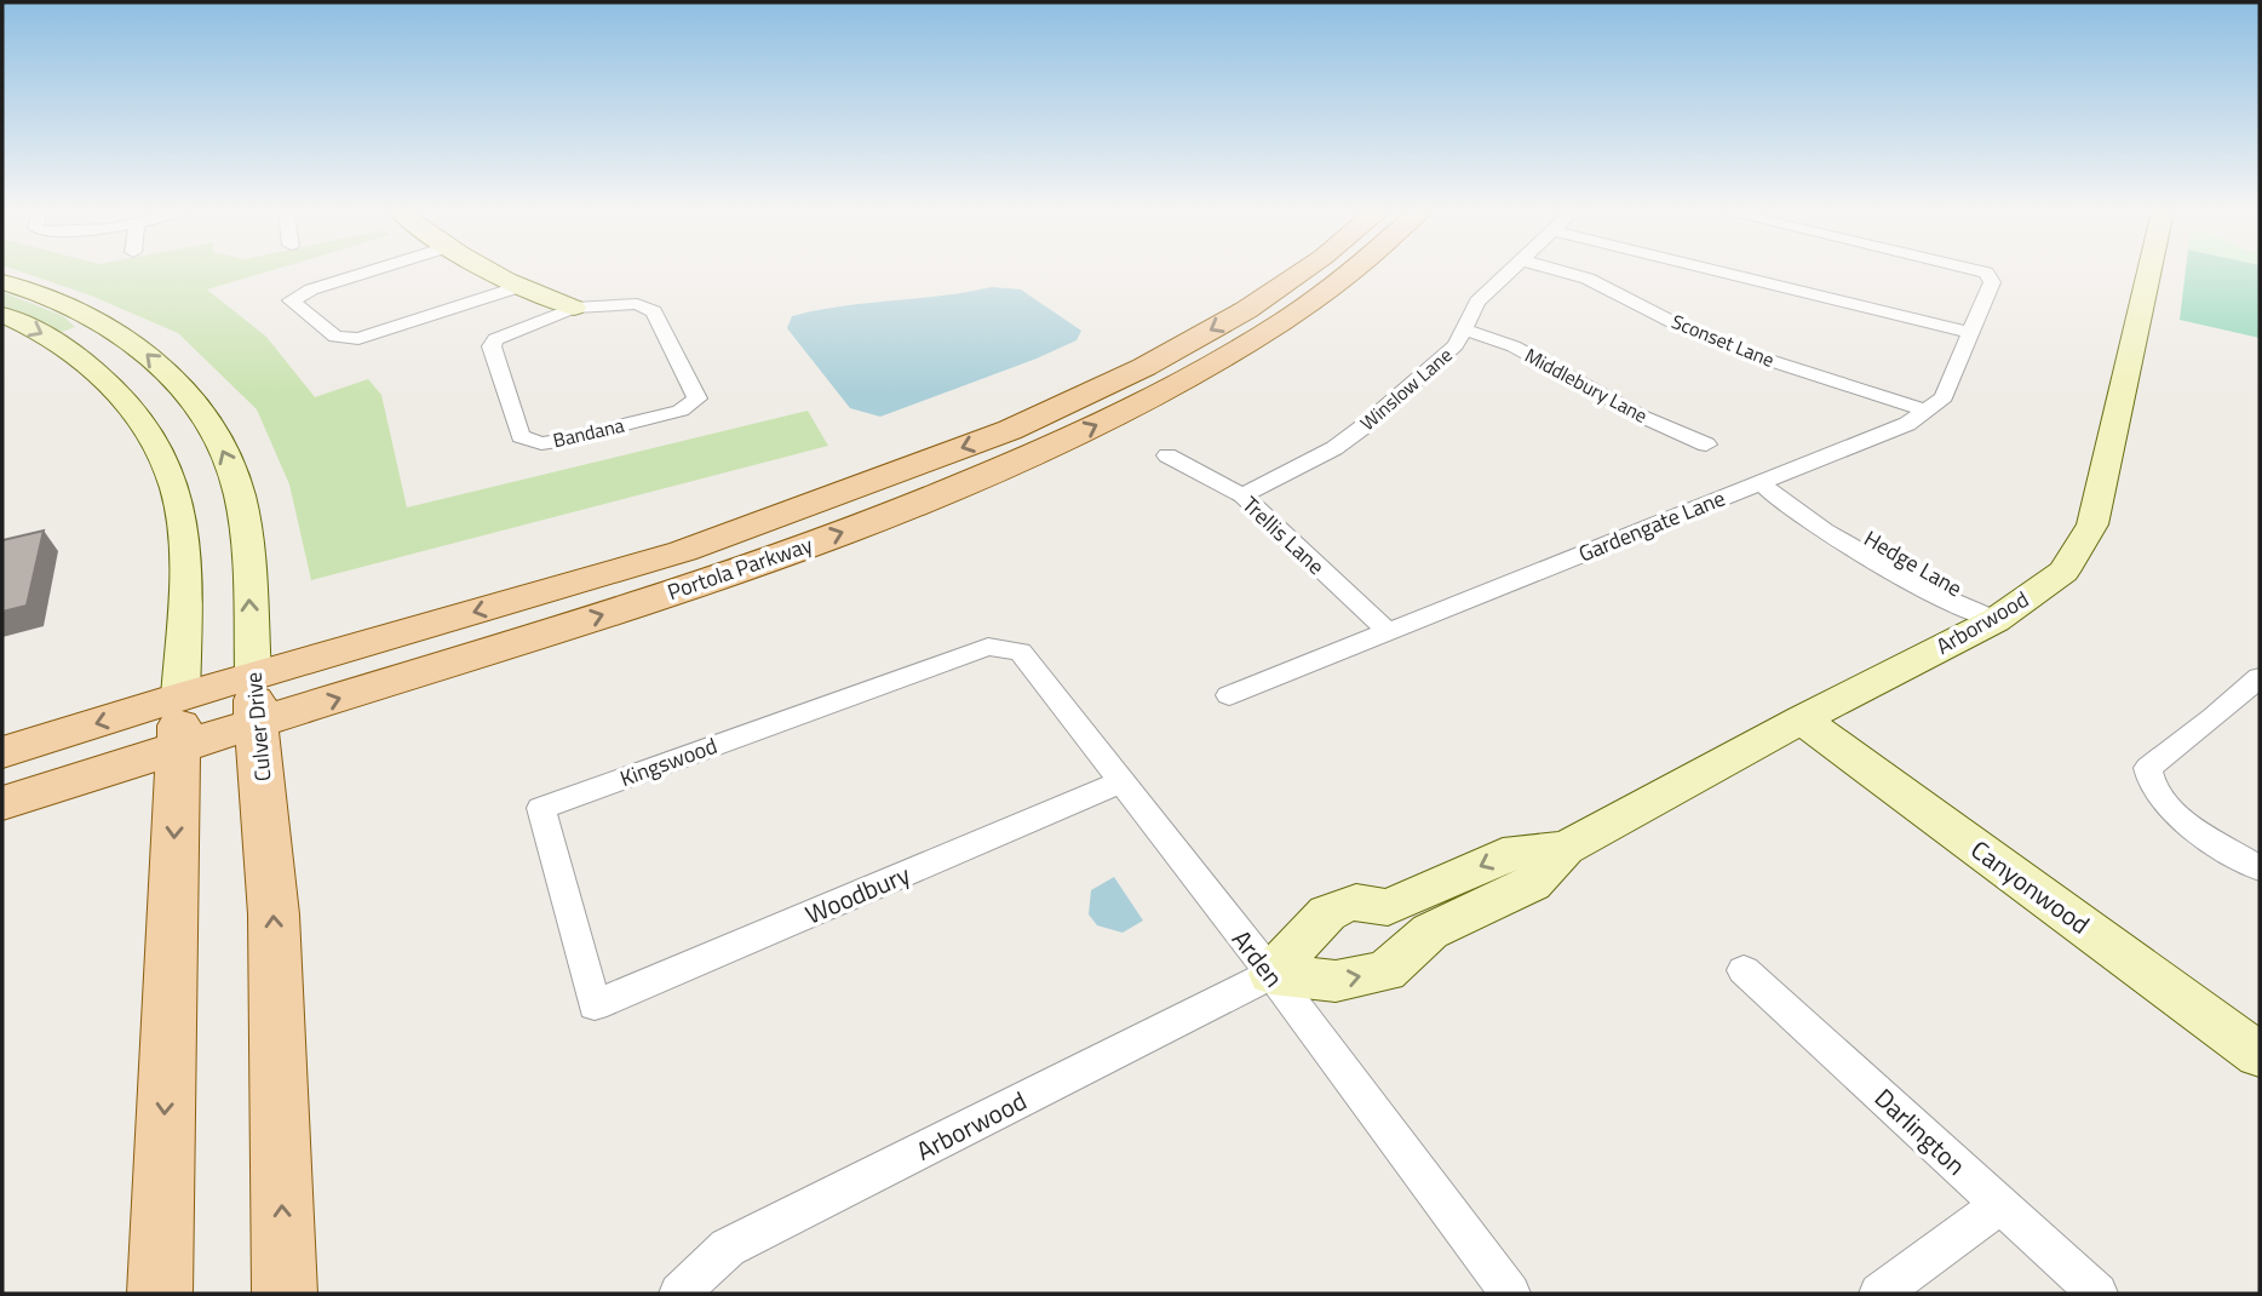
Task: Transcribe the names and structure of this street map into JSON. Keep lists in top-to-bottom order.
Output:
{
  "streets": {
    "main road": ["Portola Parkway", "Culver Drive"],
    "street": [
      "Sconset Lane",
      "Middlebury Lane",
      "Winslow Lane",
      "Bandana",
      "Gardengate Lane",
      "Trellis Lane",
      "Hedge Lane",
      "Arborwood",
      "Kingswood",
      "Canyonwood",
      "Woodbury",
      "Arden",
      "Darlington"
    ]
  },
  "crossings": [
    ["Sconset Lane", "Gardengate Lane"],
    ["Middlebury Lane", "Winslow Lane"],
    ["Winslow Lane", "Trellis Lane"],
    ["Gardengate Lane", "Trellis Lane"],
    ["Gardengate Lane", "Hedge Lane"],
    ["Hedge Lane", "Arborwood"],
    ["Portola Parkway", "Culver Drive"],
    ["Arborwood", "Canyonwood"],
    ["Arborwood", "Arden"],
    ["Kingswood", "Woodbury"],
    ["Kingswood", "Arden"],
    ["Woodbury", "Arden"]
  ]
}
